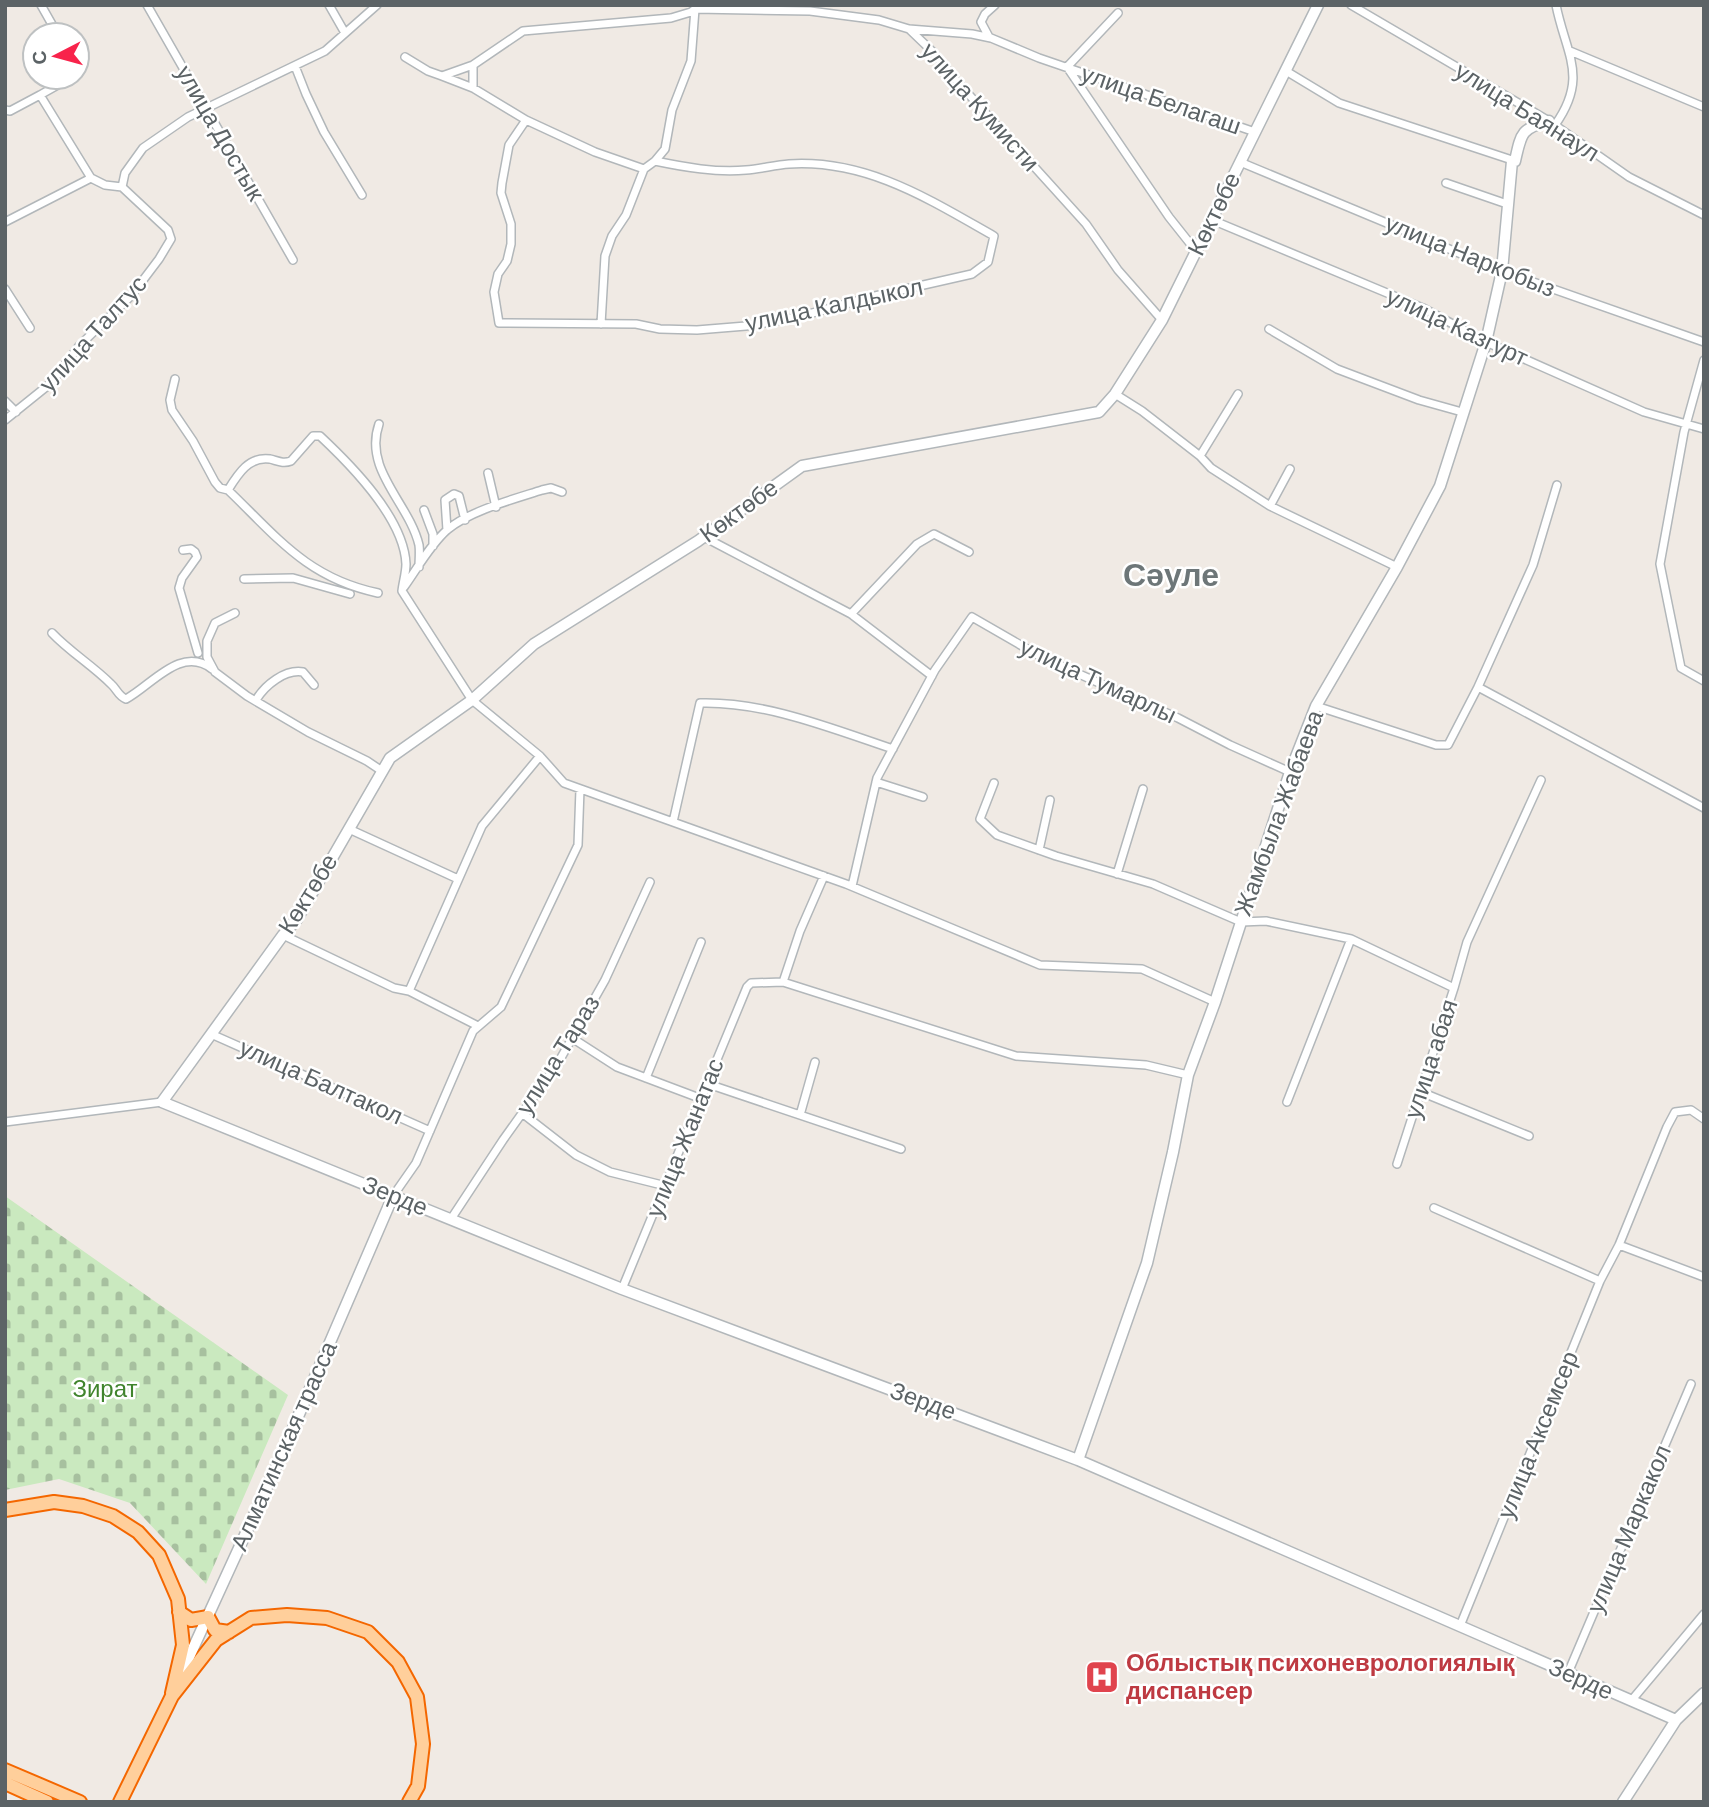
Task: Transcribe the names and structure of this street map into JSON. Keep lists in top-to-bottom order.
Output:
{
  "streets": {
    "street": [
      "улица Белагаш",
      "улица Кумисти",
      "улица Баянаул",
      "улица Достык",
      "Көктөбе",
      "улица Наркобыз",
      "улица Калдыкол",
      "улица Казгурт",
      "улица Талтус",
      "улица Тумарлы",
      "Жамбыла Жабаева",
      "улица Тараз",
      "улица абая",
      "улица Балтакол",
      "улица Жанатас",
      "Зерде",
      "улица Аксемсер",
      "Алматинская трасса",
      "улица Маркакол"
    ]
  },
  "crossings": [
    ["улица Белагаш", "улица Кумисти"],
    ["улица Белагаш", "Көктөбе"],
    ["улица Кумисти", "Көктөбе"],
    ["улица Баянаул", "Жамбыла Жабаева"],
    ["Көктөбе", "улица Наркобыз"],
    ["Көктөбе", "улица Казгурт"],
    ["Көктөбе", "улица Балтакол"],
    ["Көктөбе", "Зерде"],
    ["улица Наркобыз", "Жамбыла Жабаева"],
    ["улица Казгурт", "Жамбыла Жабаева"],
    ["улица Тумарлы", "Жамбыла Жабаева"],
    ["Жамбыла Жабаева", "улица абая"],
    ["Жамбыла Жабаева", "Зерде"],
    ["улица Тараз", "Зерде"],
    ["улица Жанатас", "Зерде"],
    ["Зерде", "улица Аксемсер"],
    ["Зерде", "Алматинская трасса"],
    ["Зерде", "улица Маркакол"]
  ],
  "districts": ["Сәуле"],
  "parks": ["Зират"],
  "places": {
    "hospital": ["Облыстық психоневрологиялық диспансер"]
  },
  "north": "left"
}
